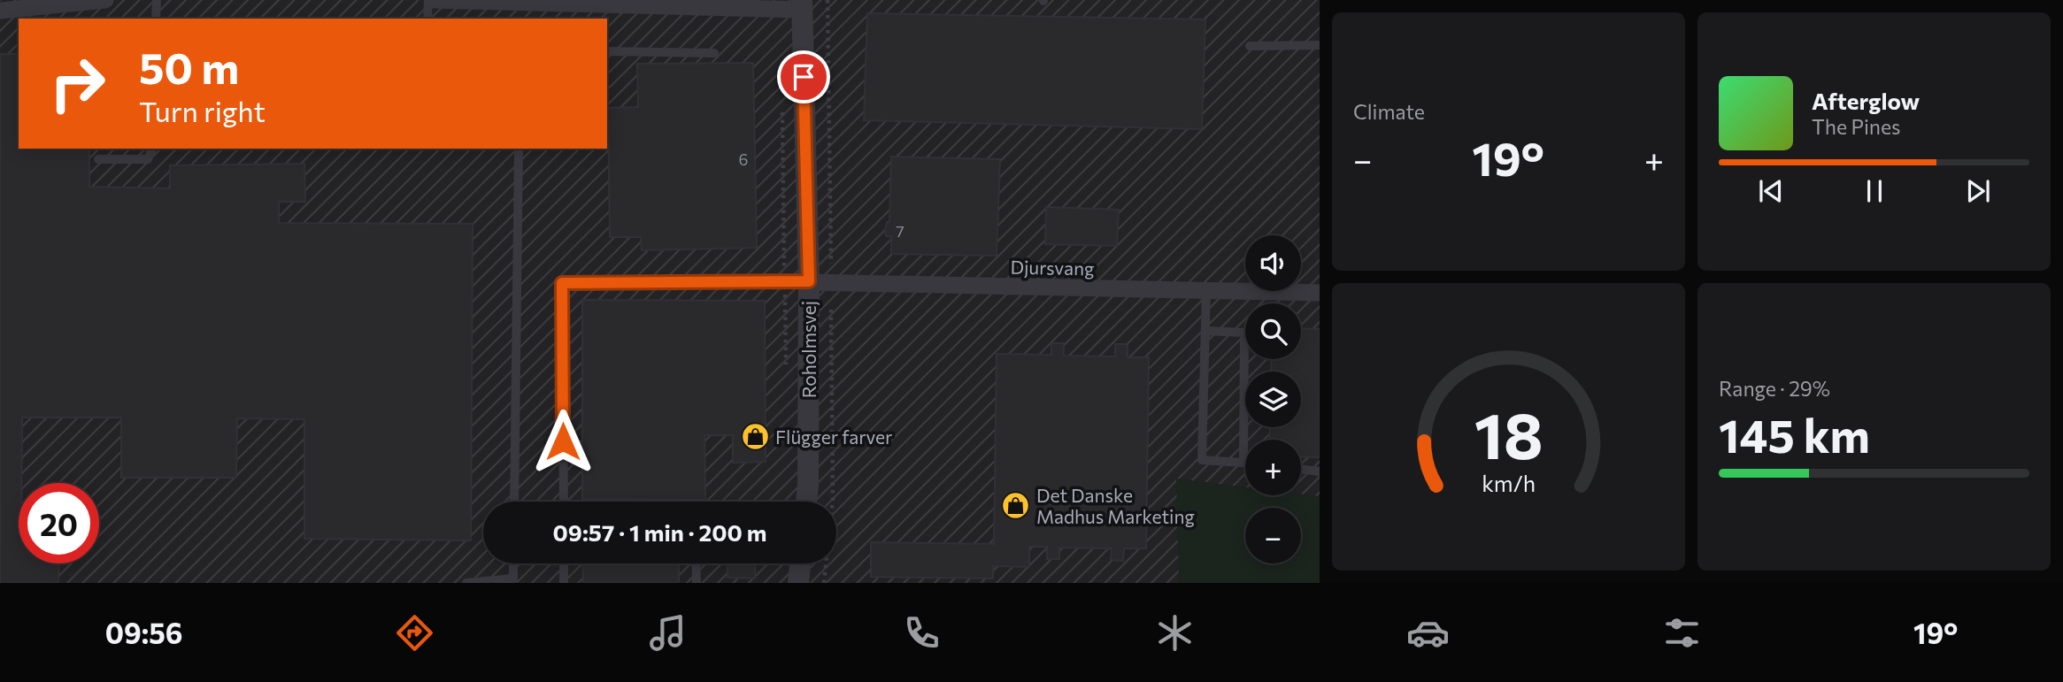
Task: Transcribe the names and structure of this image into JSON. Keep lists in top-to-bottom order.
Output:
{
  "streets": {
    "street": ["Djursvang", "Roholmsvej"]
  },
  "crossings": [
    ["Djursvang", "Roholmsvej"]
  ],
  "places": {
    "shop": ["Flügger farver", "Det Danske Madhus Marketing"]
  },
  "house_numbers": ["6", "7"],
  "page": {
    "tile": [
      "Climate",
      ["Range · 29%", "145 km"]
    ],
    "turn": ["50 m", "Turn right"],
    "song": ["Afterglow", "The Pines"],
    "heat": ["−", "19°", "+"],
    "map_buttons": ["+", "−"],
    "limit": "20",
    "trip": "09:57 · 1 min · 200 m",
    "tabs": ["09:56", "19°"],
    "gauge": ["18", "km/h"]
  }
}
